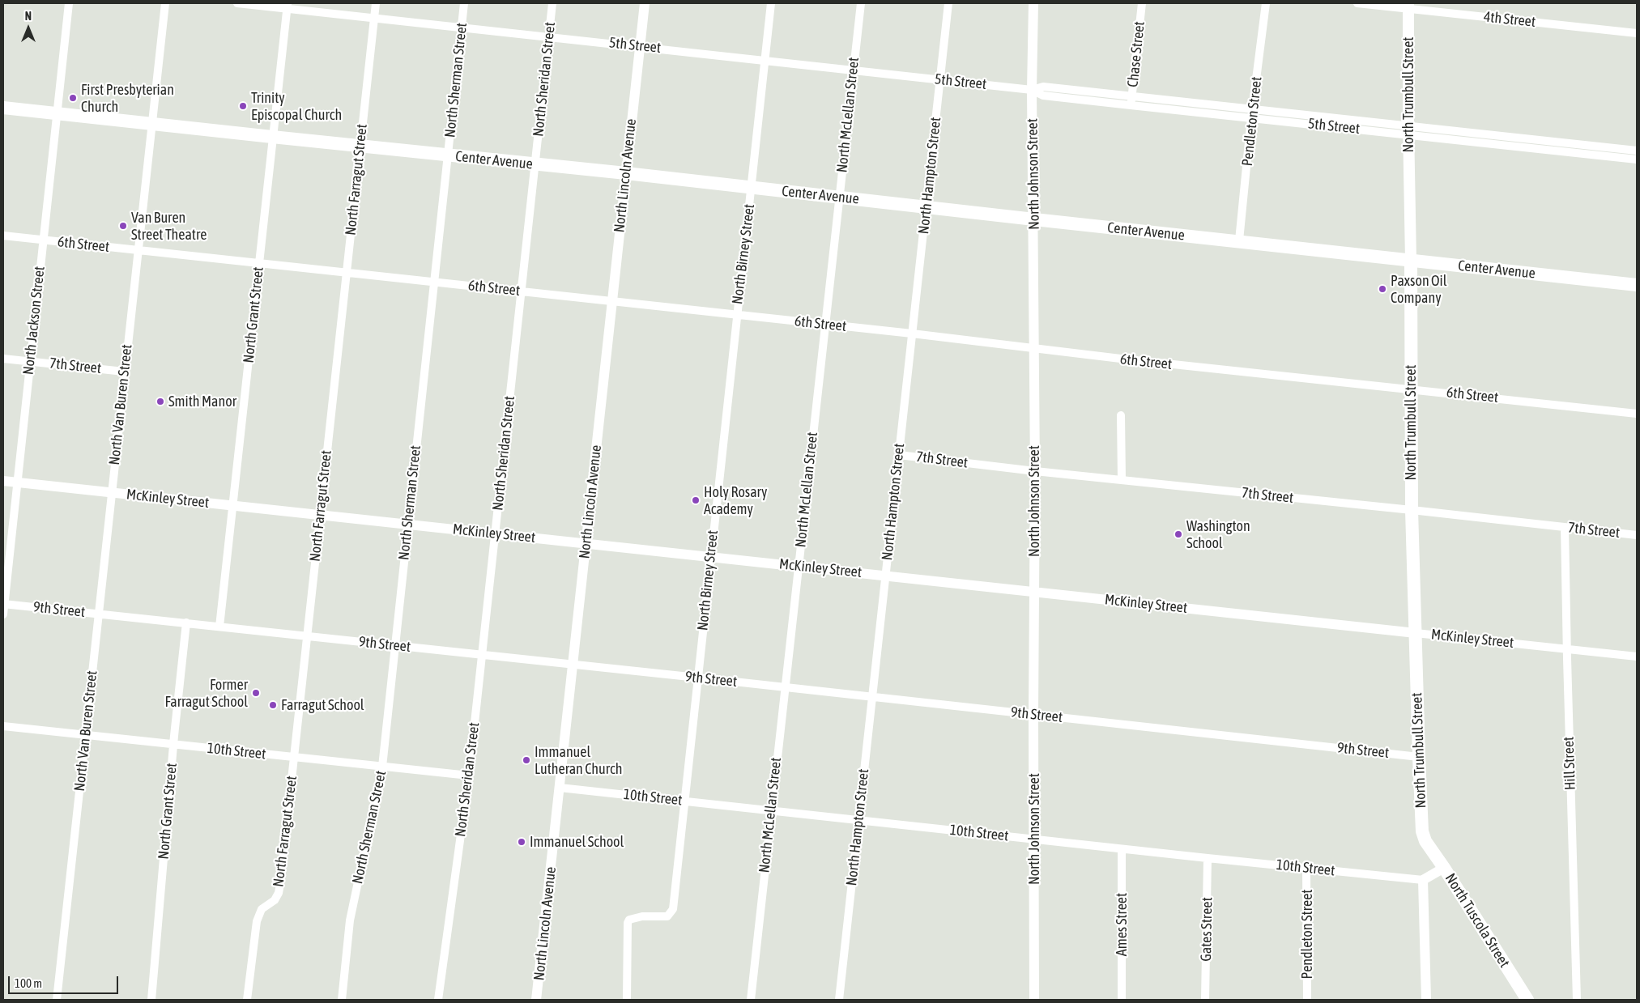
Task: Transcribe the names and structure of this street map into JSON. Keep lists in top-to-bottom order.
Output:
{
  "streets": {
    "main road": ["North Trumbull Street", "Center Avenue", "North Tuscola Street"],
    "street": [
      "4th Street",
      "5th Street",
      "Chase Street",
      "North Sheridan Street",
      "North Sherman Street",
      "North McLellan Street",
      "Pendleton Street",
      "North Johnson Street",
      "North Lincoln Avenue",
      "North Hampton Street",
      "North Farragut Street",
      "6th Street",
      "North Birney Street",
      "North Grant Street",
      "North Jackson Street",
      "7th Street",
      "North Van Buren Street",
      "McKinley Street",
      "9th Street",
      "10th Street",
      "Hill Street",
      "Ames Street",
      "Gates Street"
    ]
  },
  "crossings": [
    ["4th Street", "North Trumbull Street"],
    ["5th Street", "Chase Street"],
    ["5th Street", "North Sheridan Street"],
    ["5th Street", "North Sherman Street"],
    ["5th Street", "North Trumbull Street"],
    ["5th Street", "North McLellan Street"],
    ["5th Street", "Pendleton Street"],
    ["5th Street", "North Johnson Street"],
    ["5th Street", "North Lincoln Avenue"],
    ["5th Street", "North Hampton Street"],
    ["5th Street", "North Farragut Street"],
    ["5th Street", "North Birney Street"],
    ["5th Street", "North Grant Street"],
    ["North Sheridan Street", "Center Avenue"],
    ["North Sheridan Street", "6th Street"],
    ["North Sheridan Street", "McKinley Street"],
    ["North Sheridan Street", "9th Street"],
    ["North Sheridan Street", "10th Street"],
    ["North Sherman Street", "Center Avenue"],
    ["North Sherman Street", "6th Street"],
    ["North Sherman Street", "McKinley Street"],
    ["North Sherman Street", "9th Street"],
    ["North Sherman Street", "10th Street"],
    ["North Trumbull Street", "Center Avenue"],
    ["North Trumbull Street", "6th Street"],
    ["North Trumbull Street", "7th Street"],
    ["North Trumbull Street", "McKinley Street"],
    ["North Trumbull Street", "9th Street"],
    ["North Trumbull Street", "North Tuscola Street"],
    ["North McLellan Street", "Center Avenue"],
    ["North McLellan Street", "6th Street"],
    ["North McLellan Street", "McKinley Street"],
    ["North McLellan Street", "9th Street"],
    ["North McLellan Street", "10th Street"],
    ["Pendleton Street", "Center Avenue"],
    ["Pendleton Street", "10th Street"],
    ["Center Avenue", "North Johnson Street"],
    ["Center Avenue", "North Lincoln Avenue"],
    ["Center Avenue", "North Hampton Street"],
    ["Center Avenue", "North Farragut Street"],
    ["Center Avenue", "North Birney Street"],
    ["Center Avenue", "North Grant Street"],
    ["Center Avenue", "North Jackson Street"],
    ["Center Avenue", "North Van Buren Street"],
    ["North Johnson Street", "6th Street"],
    ["North Johnson Street", "7th Street"],
    ["North Johnson Street", "McKinley Street"],
    ["North Johnson Street", "9th Street"],
    ["North Johnson Street", "10th Street"],
    ["North Lincoln Avenue", "6th Street"],
    ["North Lincoln Avenue", "McKinley Street"],
    ["North Lincoln Avenue", "9th Street"],
    ["North Lincoln Avenue", "10th Street"],
    ["North Hampton Street", "6th Street"],
    ["North Hampton Street", "7th Street"],
    ["North Hampton Street", "McKinley Street"],
    ["North Hampton Street", "9th Street"],
    ["North Hampton Street", "10th Street"],
    ["North Farragut Street", "6th Street"],
    ["North Farragut Street", "McKinley Street"],
    ["North Farragut Street", "9th Street"],
    ["North Farragut Street", "10th Street"],
    ["6th Street", "North Birney Street"],
    ["6th Street", "North Grant Street"],
    ["6th Street", "North Jackson Street"],
    ["6th Street", "North Van Buren Street"],
    ["North Birney Street", "McKinley Street"],
    ["North Birney Street", "9th Street"],
    ["North Birney Street", "10th Street"],
    ["North Grant Street", "McKinley Street"],
    ["North Grant Street", "9th Street"],
    ["North Grant Street", "10th Street"],
    ["North Jackson Street", "7th Street"],
    ["North Jackson Street", "McKinley Street"],
    ["North Jackson Street", "9th Street"],
    ["7th Street", "North Van Buren Street"],
    ["7th Street", "Hill Street"],
    ["North Van Buren Street", "McKinley Street"],
    ["North Van Buren Street", "9th Street"],
    ["North Van Buren Street", "10th Street"],
    ["McKinley Street", "Hill Street"],
    ["10th Street", "Ames Street"],
    ["10th Street", "Gates Street"]
  ],
  "places": [
    "First Presbyterian Church",
    "Trinity Episcopal Church",
    "Van Buren Street Theatre",
    "Paxson Oil Company",
    "Smith Manor",
    "Holy Rosary Academy",
    "Washington School",
    "Former Farragut School",
    "Farragut School",
    "Immanuel Lutheran Church",
    "Immanuel School"
  ],
  "scale_bar": "100 m",
  "north": "top"
}
